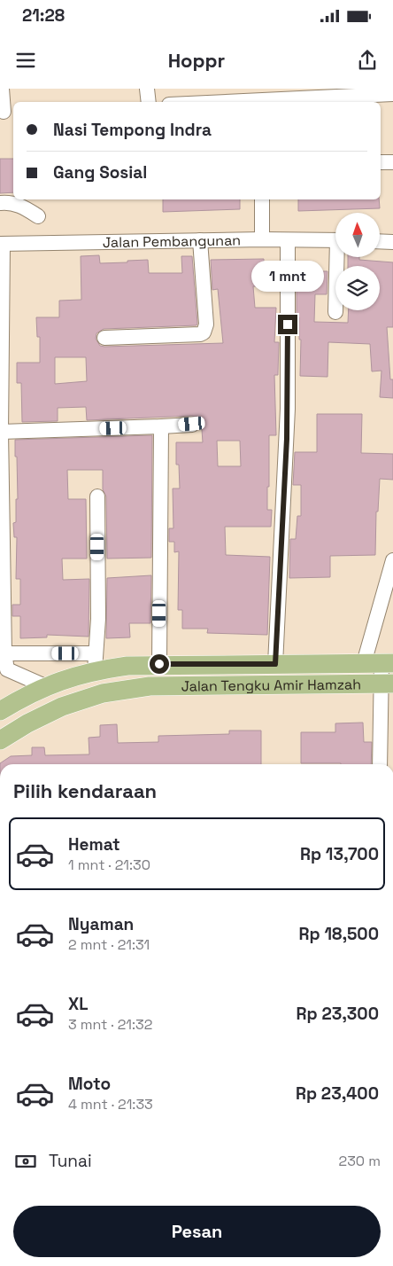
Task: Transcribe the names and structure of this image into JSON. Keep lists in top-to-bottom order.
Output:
{
  "streets": {
    "main road": ["Jalan Tengku Amir Hamzah"],
    "street": ["Jalan Pembangunan"]
  },
  "north": "top",
  "page": {
    "status": "21:28",
    "header": "Hoppr",
    "banner": ["Nasi Tempong Indra", "Gang Sosial"],
    "bubble": "1 mnt",
    "heading": "Pilih kendaraan",
    "list": [
      {
        "name": "Hemat",
        "note": "1 mnt · 21:30",
        "value": "Rp 13,700"
      },
      {
        "name": "Nyaman",
        "note": "2 mnt · 21:31",
        "value": "Rp 18,500"
      },
      {
        "name": "XL",
        "note": "3 mnt · 21:32",
        "value": "Rp 23,300"
      },
      {
        "name": "Moto",
        "note": "4 mnt · 21:33",
        "value": "Rp 23,400"
      }
    ],
    "pay": ["Tunai", "230 m"],
    "buttons": "Pesan"
  }
}
